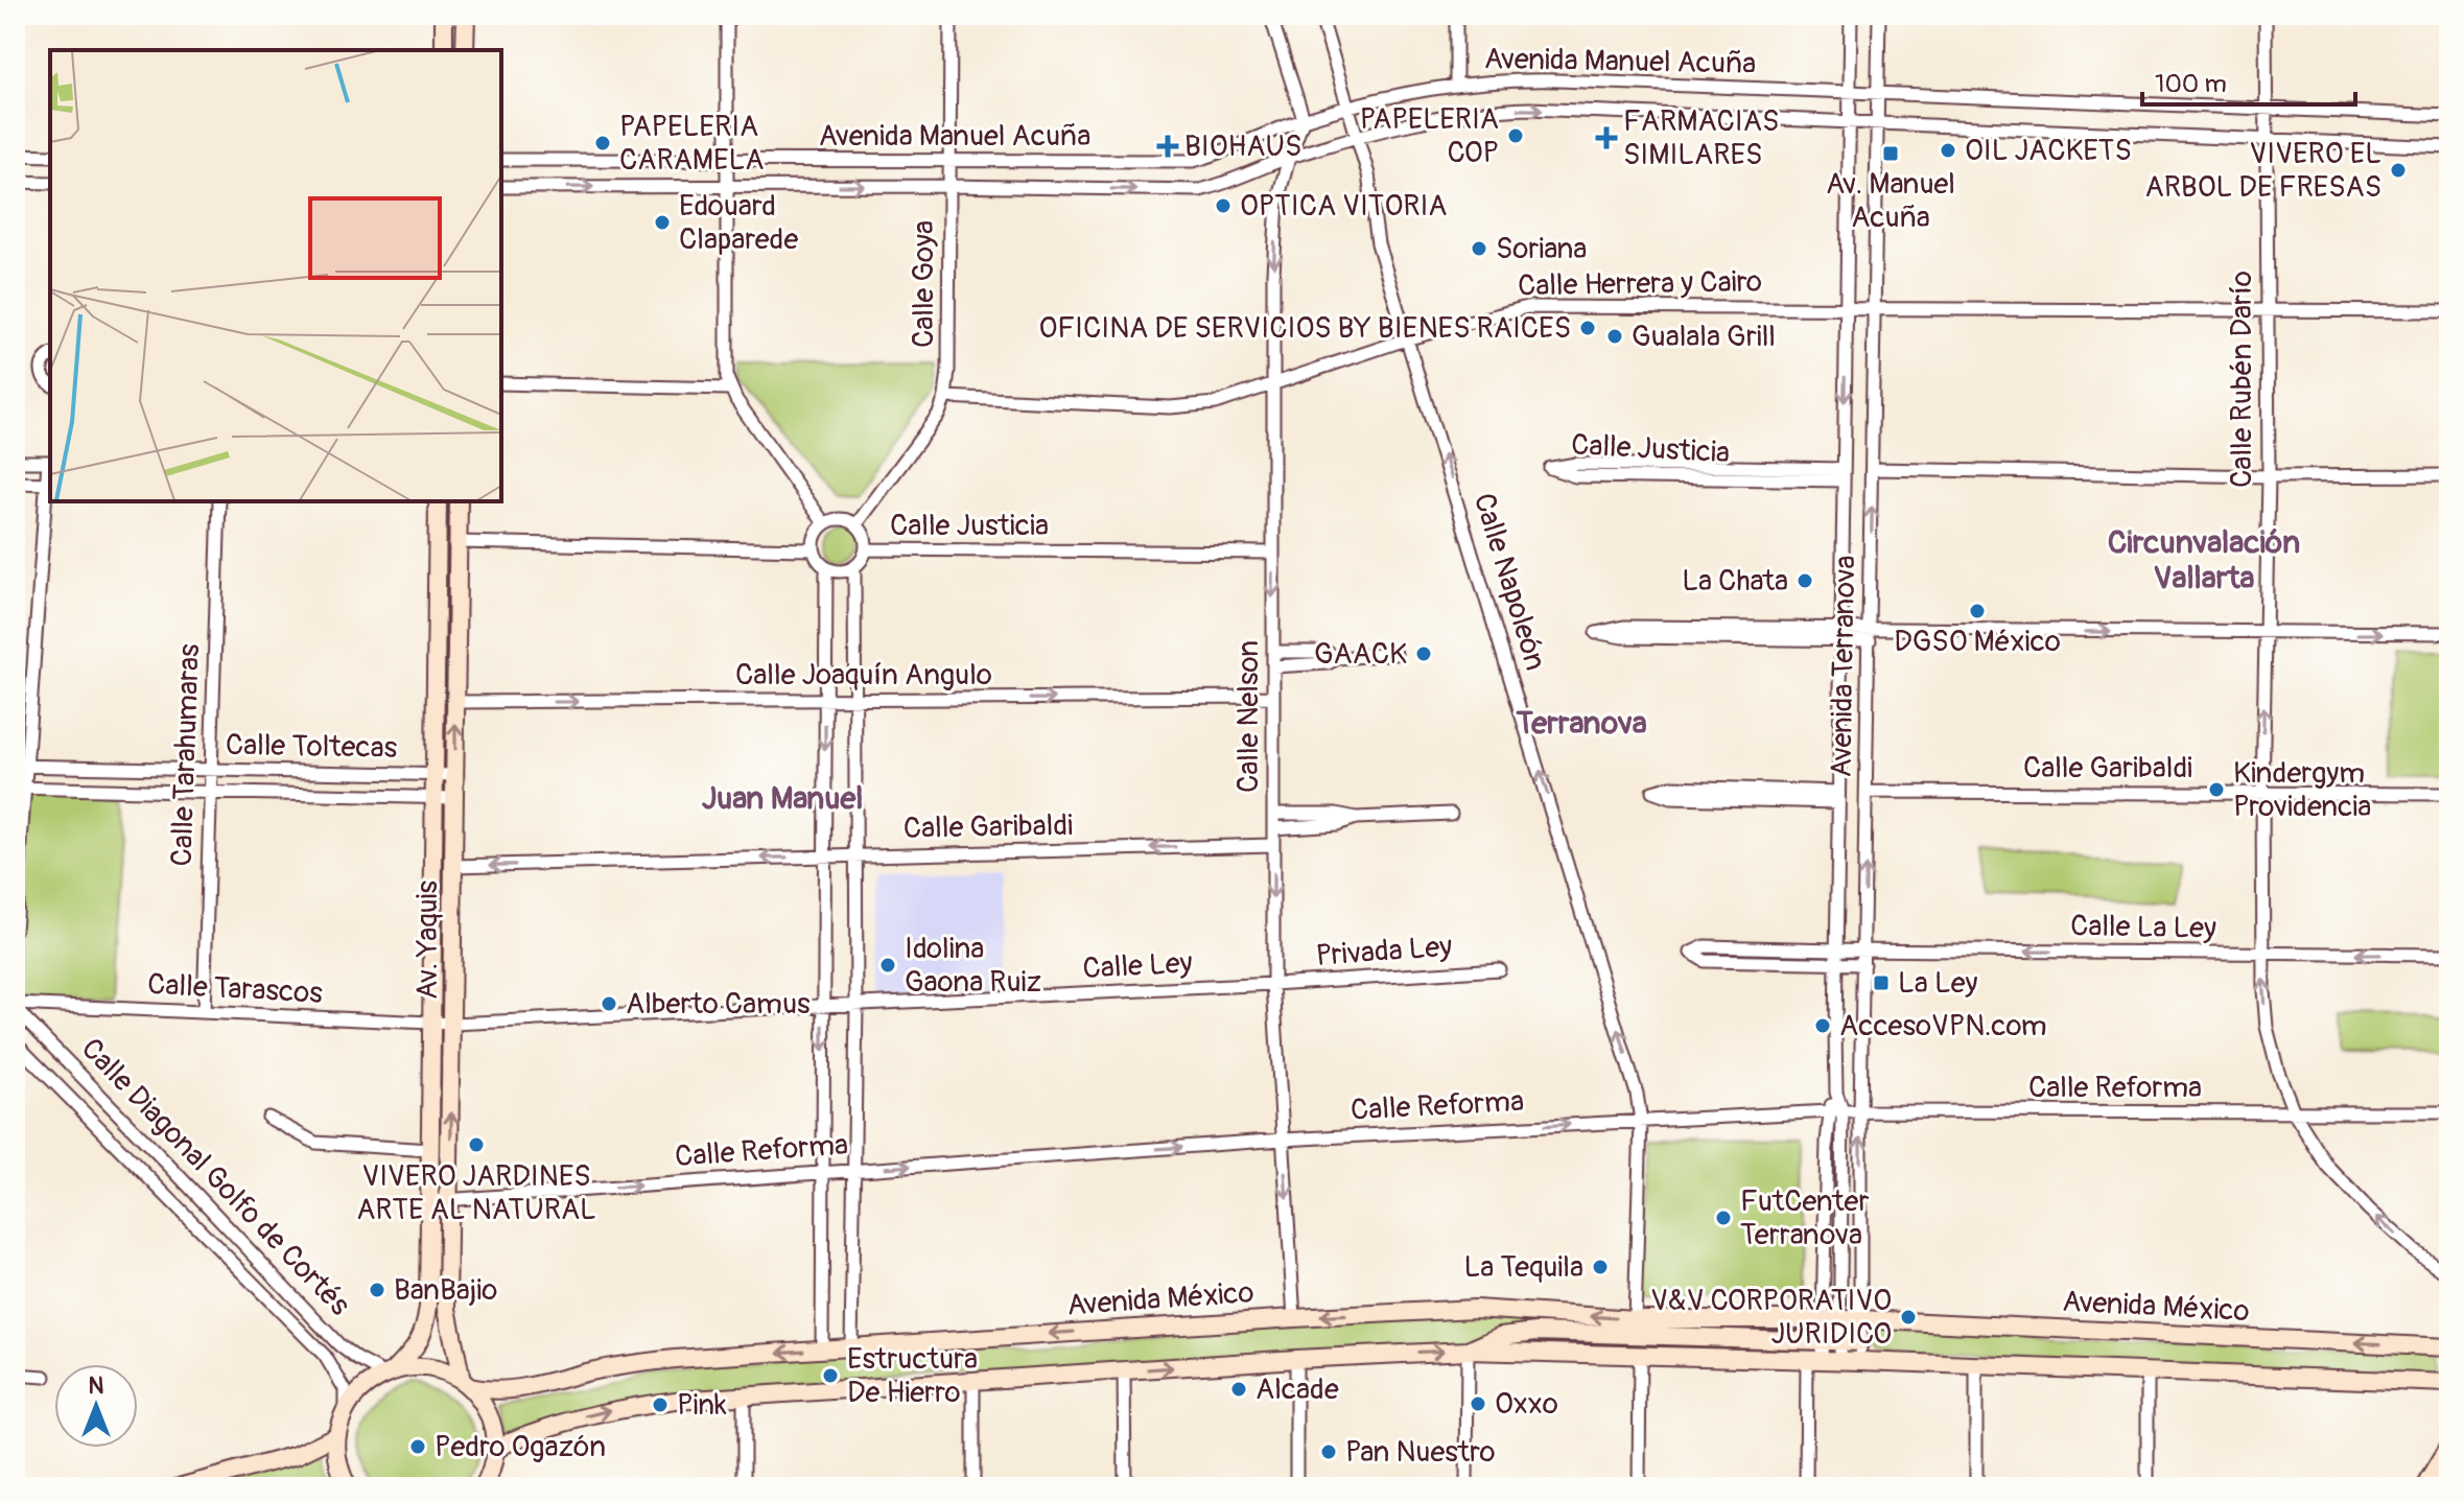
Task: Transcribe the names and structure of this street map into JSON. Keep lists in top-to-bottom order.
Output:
{
  "streets": {
    "main road": ["Av. Yaquis", "Avenida México"],
    "street": [
      "Avenida Manuel Acuña",
      "Calle Goya",
      "Calle Herrera y Cairo",
      "Calle Rubén Darío",
      "Calle Justicia",
      "Calle Napoleón",
      "Avenida Terranova",
      "Calle Joaquín Angulo",
      "Calle Nelson",
      "Calle Toltecas",
      "Calle Tarahumaras",
      "Calle Garibaldi",
      "Calle La Ley",
      "Privada Ley",
      "Calle Ley",
      "Calle Tarascos",
      "Calle Reforma",
      "Calle Diagonal Golfo de Cortés"
    ]
  },
  "crossings": [
    ["Avenida Manuel Acuña", "Calle Goya"],
    ["Avenida Manuel Acuña", "Calle Rubén Darío"],
    ["Avenida Manuel Acuña", "Calle Napoleón"],
    ["Avenida Manuel Acuña", "Avenida Terranova"],
    ["Avenida Manuel Acuña", "Calle Nelson"],
    ["Calle Goya", "Calle Herrera y Cairo"],
    ["Calle Goya", "Calle Justicia"],
    ["Calle Herrera y Cairo", "Calle Rubén Darío"],
    ["Calle Herrera y Cairo", "Calle Napoleón"],
    ["Calle Herrera y Cairo", "Avenida Terranova"],
    ["Calle Herrera y Cairo", "Calle Nelson"],
    ["Calle Rubén Darío", "Calle Garibaldi"],
    ["Calle Rubén Darío", "Calle La Ley"],
    ["Calle Rubén Darío", "Calle Reforma"],
    ["Calle Justicia", "Avenida Terranova"],
    ["Calle Justicia", "Calle Nelson"],
    ["Calle Napoleón", "Calle Reforma"],
    ["Calle Napoleón", "Avenida México"],
    ["Avenida Terranova", "Calle Garibaldi"],
    ["Avenida Terranova", "Calle La Ley"],
    ["Avenida Terranova", "Calle Reforma"],
    ["Avenida Terranova", "Avenida México"],
    ["Calle Joaquín Angulo", "Calle Nelson"],
    ["Calle Joaquín Angulo", "Av. Yaquis"],
    ["Calle Nelson", "Calle Garibaldi"],
    ["Calle Nelson", "Privada Ley"],
    ["Calle Nelson", "Calle Ley"],
    ["Calle Nelson", "Calle Reforma"],
    ["Calle Nelson", "Avenida México"],
    ["Calle Toltecas", "Calle Tarahumaras"],
    ["Calle Toltecas", "Av. Yaquis"],
    ["Calle Tarahumaras", "Calle Tarascos"],
    ["Calle Garibaldi", "Av. Yaquis"],
    ["Av. Yaquis", "Calle Ley"],
    ["Av. Yaquis", "Calle Tarascos"],
    ["Av. Yaquis", "Calle Reforma"],
    ["Av. Yaquis", "Calle Diagonal Golfo de Cortés"],
    ["Av. Yaquis", "Avenida México"],
    ["Privada Ley", "Calle Ley"],
    ["Calle Ley", "Calle Tarascos"],
    ["Calle Tarascos", "Calle Diagonal Golfo de Cortés"],
    ["Calle Diagonal Golfo de Cortés", "Avenida México"]
  ],
  "one_way": [
    "Calle Rubén Darío",
    "Calle Napoleón",
    "Calle Joaquín Angulo",
    "Calle Nelson",
    "Calle Garibaldi",
    "Calle La Ley",
    "Calle Reforma"
  ],
  "districts": ["Circunvalación Vallarta", "Terranova", "Juan Manuel"],
  "places": {
    "other": [
      "PAPELERIA COP",
      "PAPELERIA CARAMELA",
      "OIL JACKETS",
      "VIVERO EL ARBOL DE FRESAS",
      "OPTICA VITORIA",
      "Edouard Claparede",
      "Soriana",
      "OFICINA DE SERVICIOS BY BIENES RAICES",
      "Gualala Grill",
      "La Chata",
      "DGSO México",
      "GAACK",
      "Kindergym Providencia",
      "Idolina Gaona Ruiz",
      "Alberto Camus",
      "AccesoVPN.com",
      "VIVERO JARDINES ARTE AL NATURAL",
      "FutCenter Terranova",
      "La Tequila",
      "BanBajio",
      "V&V CORPORATIVO JURIDICO",
      "Estructura De Hierro",
      "Alcade",
      "Oxxo",
      "Pink",
      "Pedro Ogazón",
      "Pan Nuestro"
    ],
    "health": ["FARMACIAS SIMILARES", "BIOHAUS"],
    "transit": ["Av. Manuel Acuña", "La Ley"]
  },
  "scale_bar": "100 m",
  "north": "top"
}
